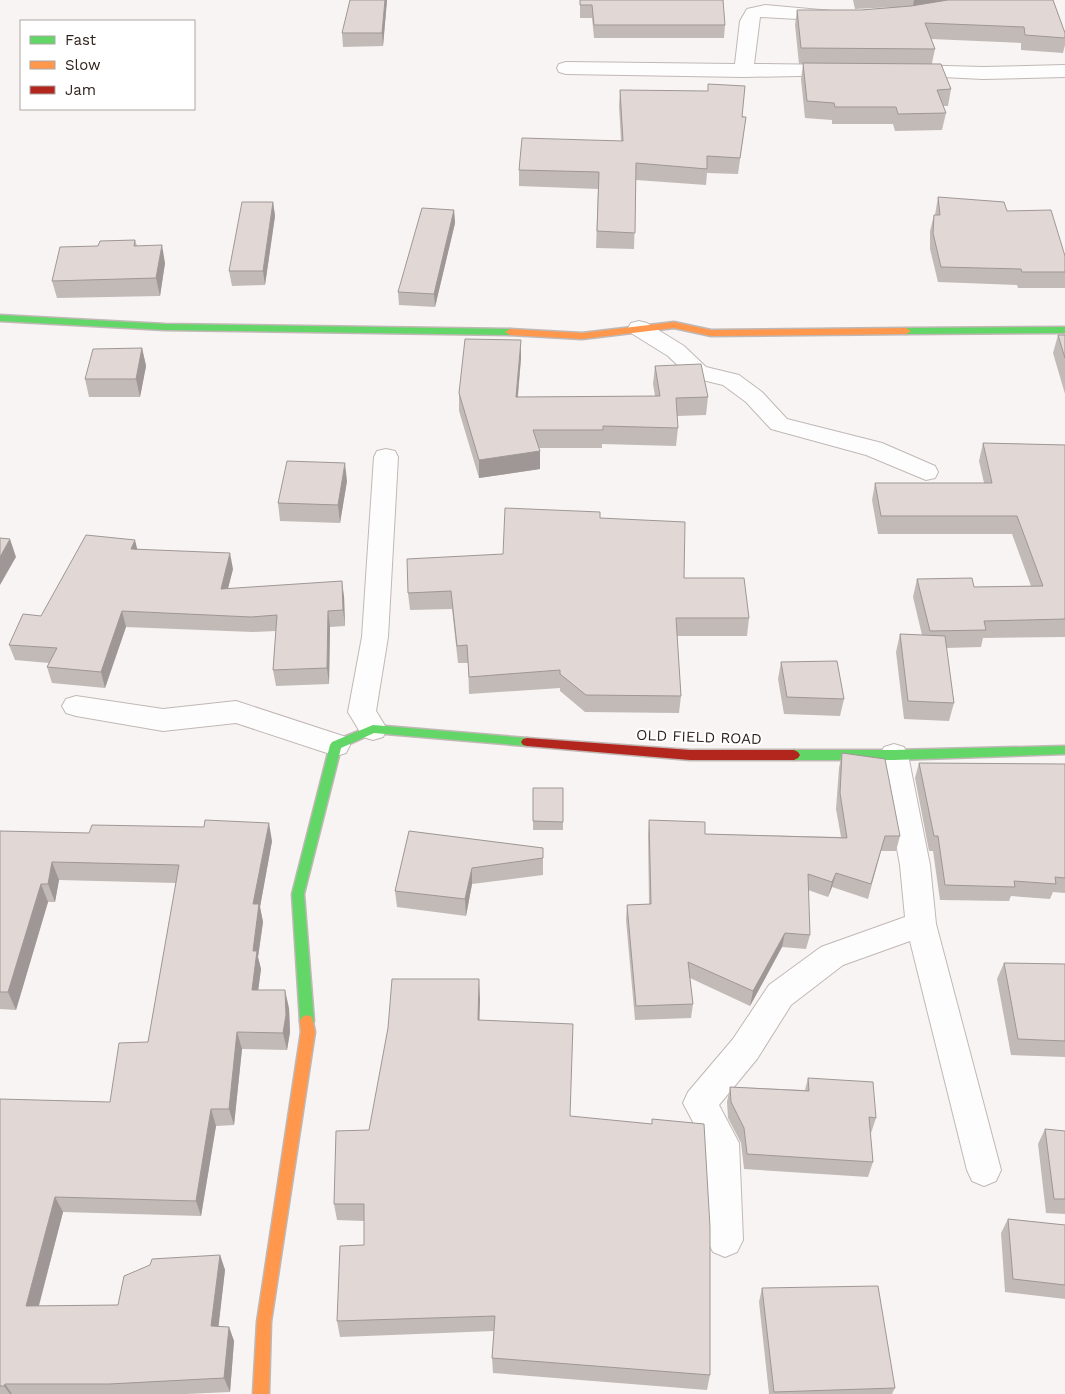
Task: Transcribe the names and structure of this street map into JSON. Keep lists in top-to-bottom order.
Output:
{
  "streets": {
    "street": ["OLD FIELD ROAD"]
  },
  "legend": ["Fast", "Slow", "Jam"]
}
